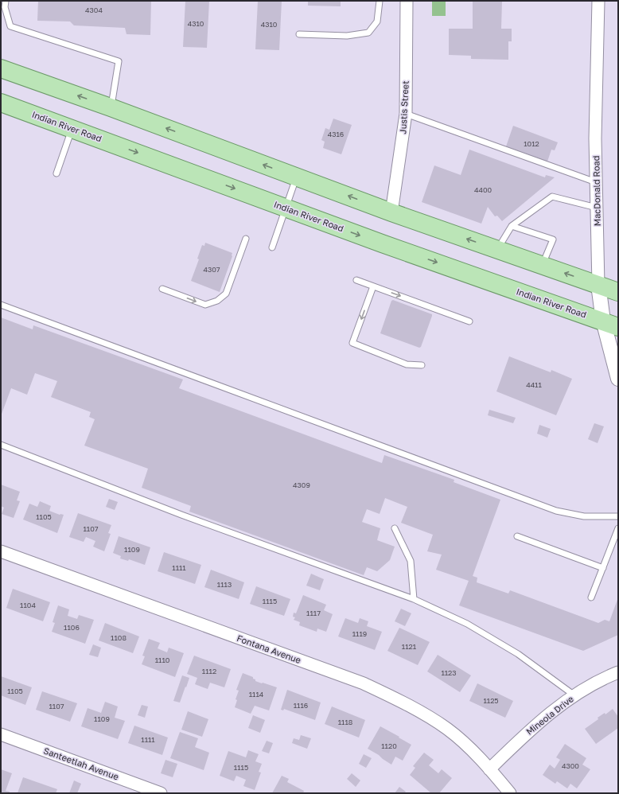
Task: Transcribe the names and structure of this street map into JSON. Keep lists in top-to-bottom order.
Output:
{
  "streets": {
    "main road": ["Indian River Road"],
    "street": [
      "Justis Street",
      "MacDonald Road",
      "Fontana Avenue",
      "Mineola Drive",
      "Santeetlah Avenue"
    ]
  },
  "crossings": [
    ["Indian River Road", "MacDonald Road"],
    ["Fontana Avenue", "Mineola Drive"]
  ],
  "house_numbers": [
    "4304",
    "4310",
    "4310",
    "4316",
    "1012",
    "4400",
    "4307",
    "4411",
    "4309",
    "1105",
    "1107",
    "1109",
    "1111",
    "1113",
    "1115",
    "1104",
    "1117",
    "1106",
    "1119",
    "1108",
    "1121",
    "1110",
    "1112",
    "1123",
    "1105",
    "1114",
    "1125",
    "1116",
    "1107",
    "1109",
    "1118",
    "1111",
    "1120",
    "4300",
    "1115"
  ]
}
